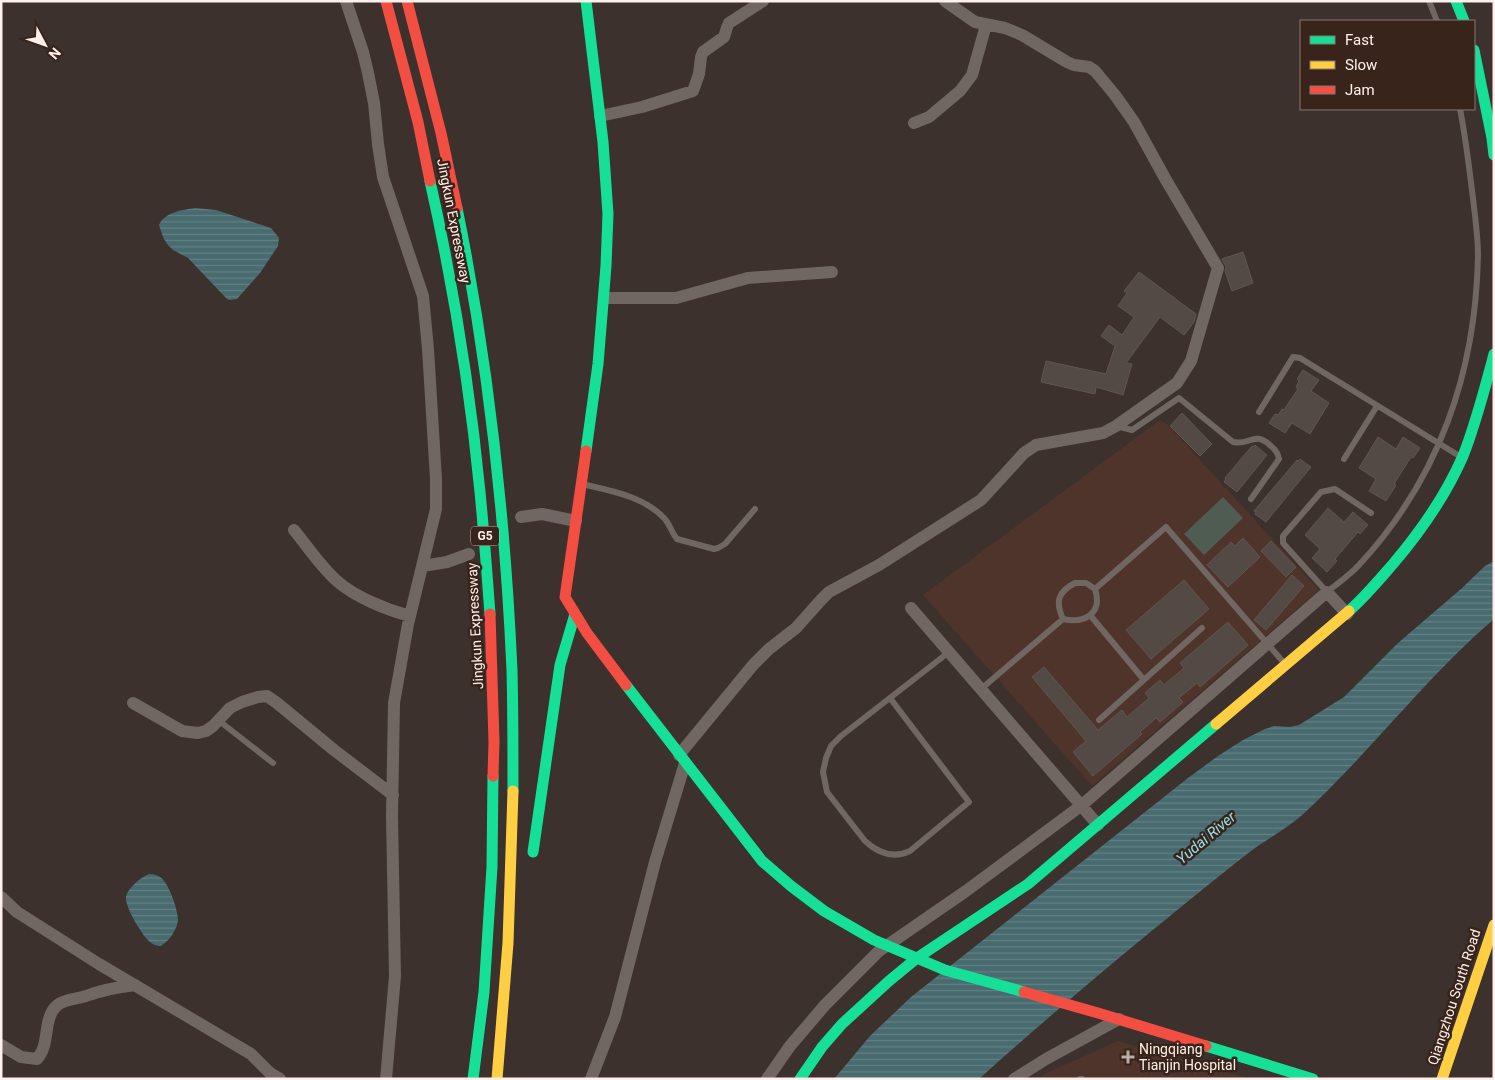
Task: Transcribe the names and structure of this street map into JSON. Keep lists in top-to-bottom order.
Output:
{
  "streets": {
    "main road": ["Jingkun Expressway", "G5", "Qiangzhou South Road"]
  },
  "water": ["Yudai River"],
  "places": {
    "health": ["Ningqiang Tianjin Hospital"]
  },
  "legend": ["Fast", "Slow", "Jam"],
  "north": "bottom right"
}
